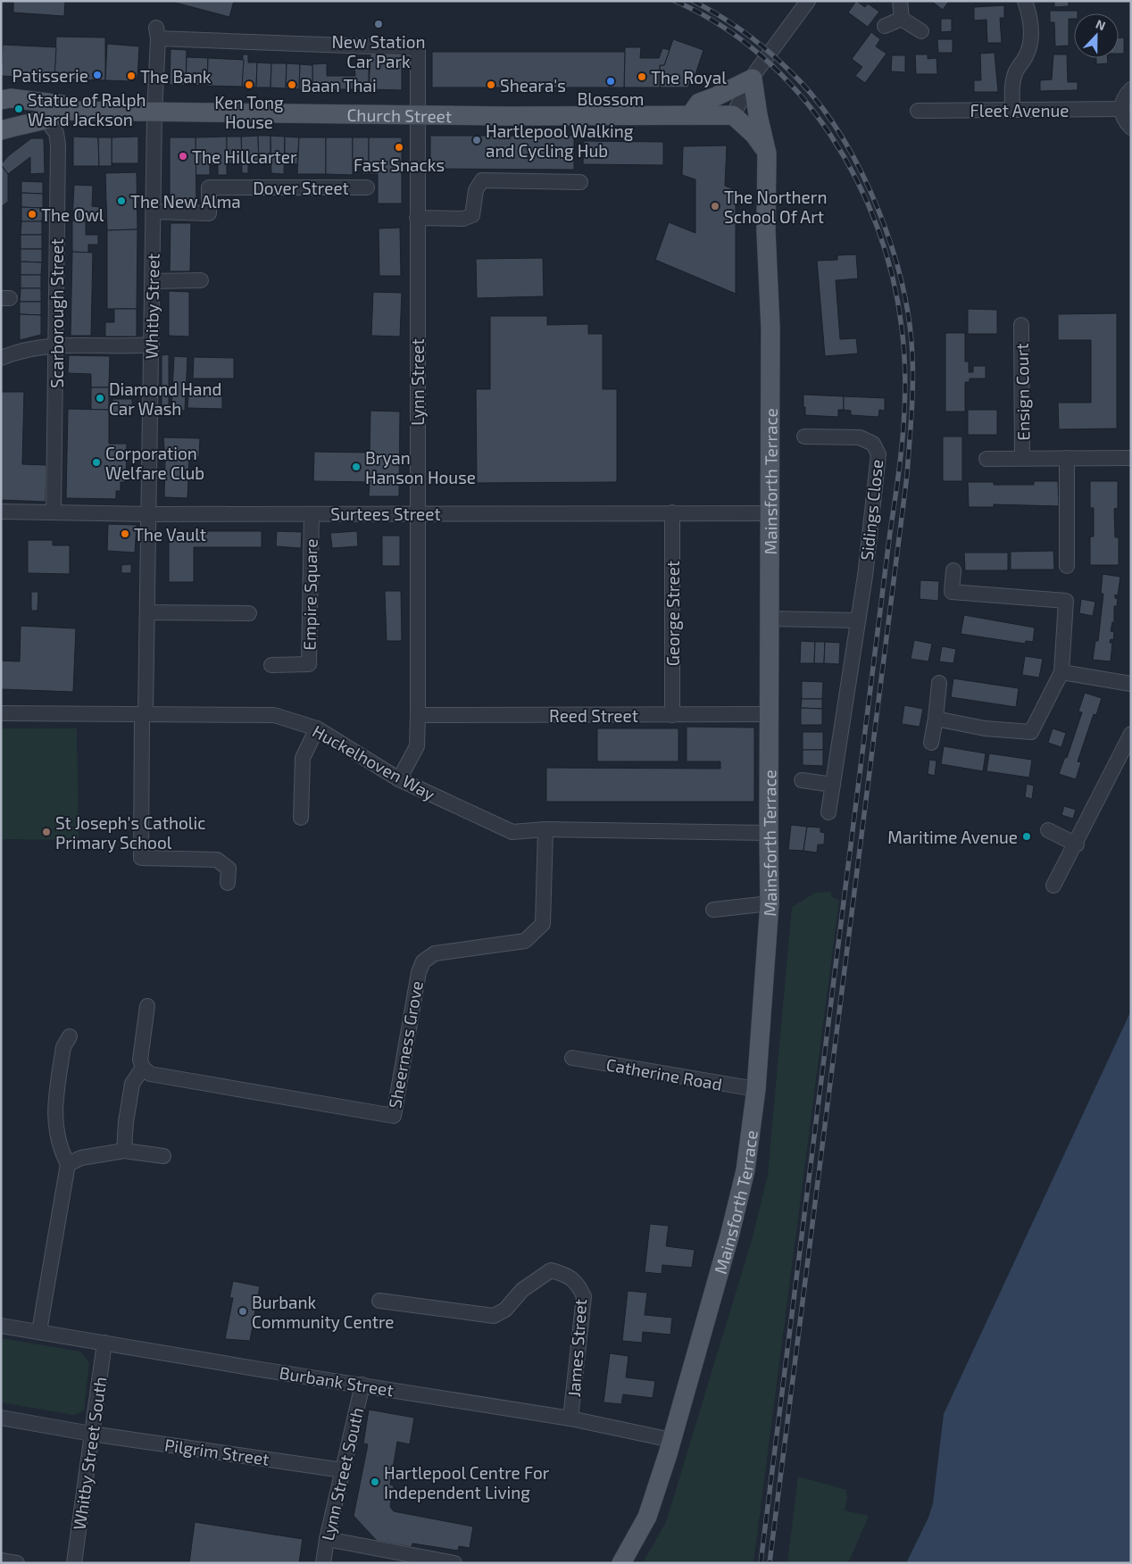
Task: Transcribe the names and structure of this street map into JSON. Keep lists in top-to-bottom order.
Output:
{
  "streets": {
    "main road": ["Church Street", "Mainsforth Terrace"],
    "street": [
      "Fleet Avenue",
      "Dover Street",
      "Whitby Street",
      "Scarborough Street",
      "Lynn Street",
      "Ensign Court",
      "Sidings Close",
      "Surtees Street",
      "Empire Square",
      "George Street",
      "Reed Street",
      "Huckelhoven Way",
      "Sheerness Grove",
      "Catherine Road",
      "James Street",
      "Burbank Street",
      "Pilgrim Street",
      "Whitby Street South",
      "Lynn Street South"
    ]
  },
  "crossings": [
    ["Church Street", "Whitby Street"],
    ["Church Street", "Scarborough Street"],
    ["Church Street", "Lynn Street"],
    ["Dover Street", "Whitby Street"],
    ["Whitby Street", "Lynn Street"],
    ["Whitby Street", "Surtees Street"],
    ["Whitby Street", "Huckelhoven Way"],
    ["Scarborough Street", "Surtees Street"],
    ["Lynn Street", "Surtees Street"],
    ["Lynn Street", "Reed Street"],
    ["Lynn Street", "Huckelhoven Way"],
    ["Mainsforth Terrace", "Surtees Street"],
    ["Mainsforth Terrace", "Reed Street"],
    ["Mainsforth Terrace", "Huckelhoven Way"],
    ["Mainsforth Terrace", "Catherine Road"],
    ["Mainsforth Terrace", "Burbank Street"],
    ["Surtees Street", "Empire Square"],
    ["Surtees Street", "George Street"],
    ["George Street", "Reed Street"],
    ["Huckelhoven Way", "Sheerness Grove"],
    ["James Street", "Burbank Street"],
    ["Burbank Street", "Whitby Street South"],
    ["Burbank Street", "Lynn Street South"],
    ["Pilgrim Street", "Whitby Street South"],
    ["Pilgrim Street", "Lynn Street South"]
  ],
  "places": [
    "New Station Car Park",
    "Patisserie",
    "The Bank",
    "The Royal",
    "Blossom",
    "Ken Tong House",
    "Baan Thai",
    "Sheara's",
    "Statue of Ralph Ward Jackson",
    "Hartlepool Walking and Cycling Hub",
    "Fast Snacks",
    "The Hillcarter",
    "The New Alma",
    "The Northern School Of Art",
    "The Owl",
    "Diamond Hand Car Wash",
    "Corporation Welfare Club",
    "Bryan Hanson House",
    "The Vault",
    "St Joseph's Catholic Primary School",
    "Maritime Avenue",
    "Burbank Community Centre",
    "Hartlepool Centre For Independent Living"
  ],
  "north": "top"
}
